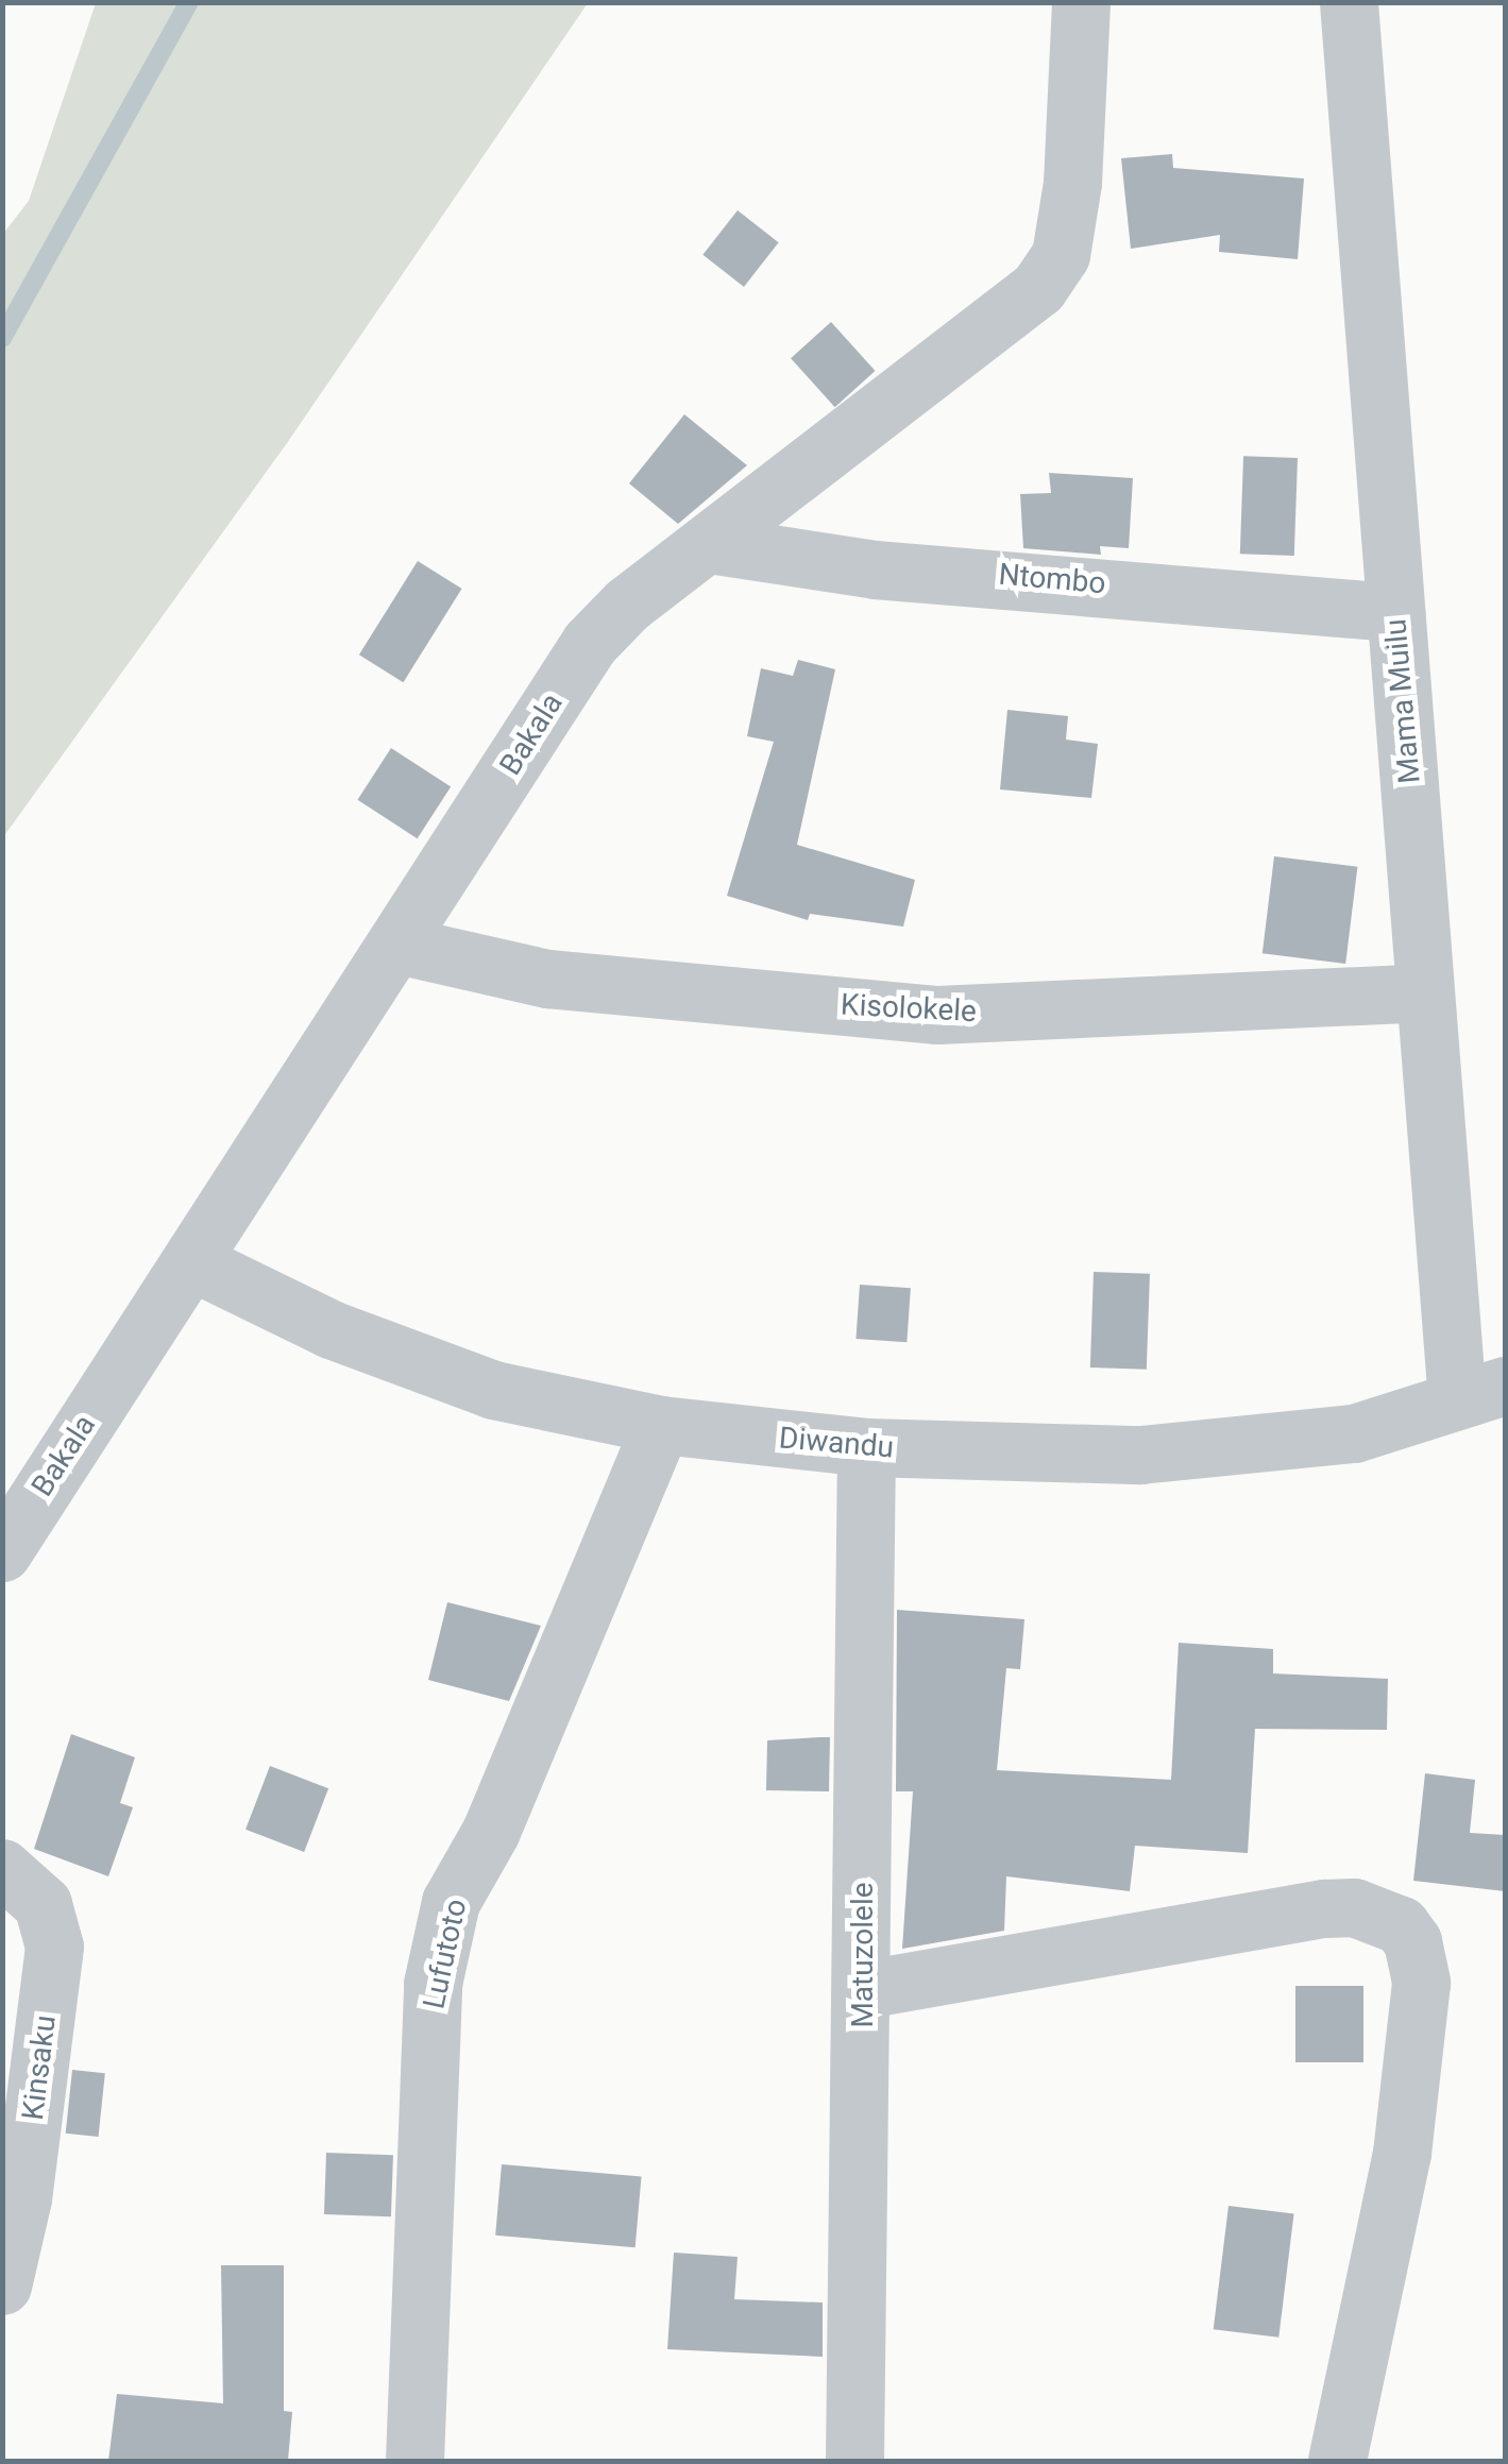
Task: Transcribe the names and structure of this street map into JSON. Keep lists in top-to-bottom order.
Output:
{
  "streets": {
    "street": [
      "Ntombo",
      "Mama Muilu",
      "Bakala",
      "Kisolokele",
      "Diwandu",
      "Lufutoto",
      "Matuzolele",
      "Kinsaku"
    ]
  },
  "crossings": [
    ["Ntombo", "Mama Muilu"],
    ["Ntombo", "Bakala"],
    ["Mama Muilu", "Kisolokele"],
    ["Mama Muilu", "Diwandu"],
    ["Bakala", "Kisolokele"],
    ["Bakala", "Diwandu"],
    ["Diwandu", "Lufutoto"],
    ["Diwandu", "Matuzolele"]
  ]
}
